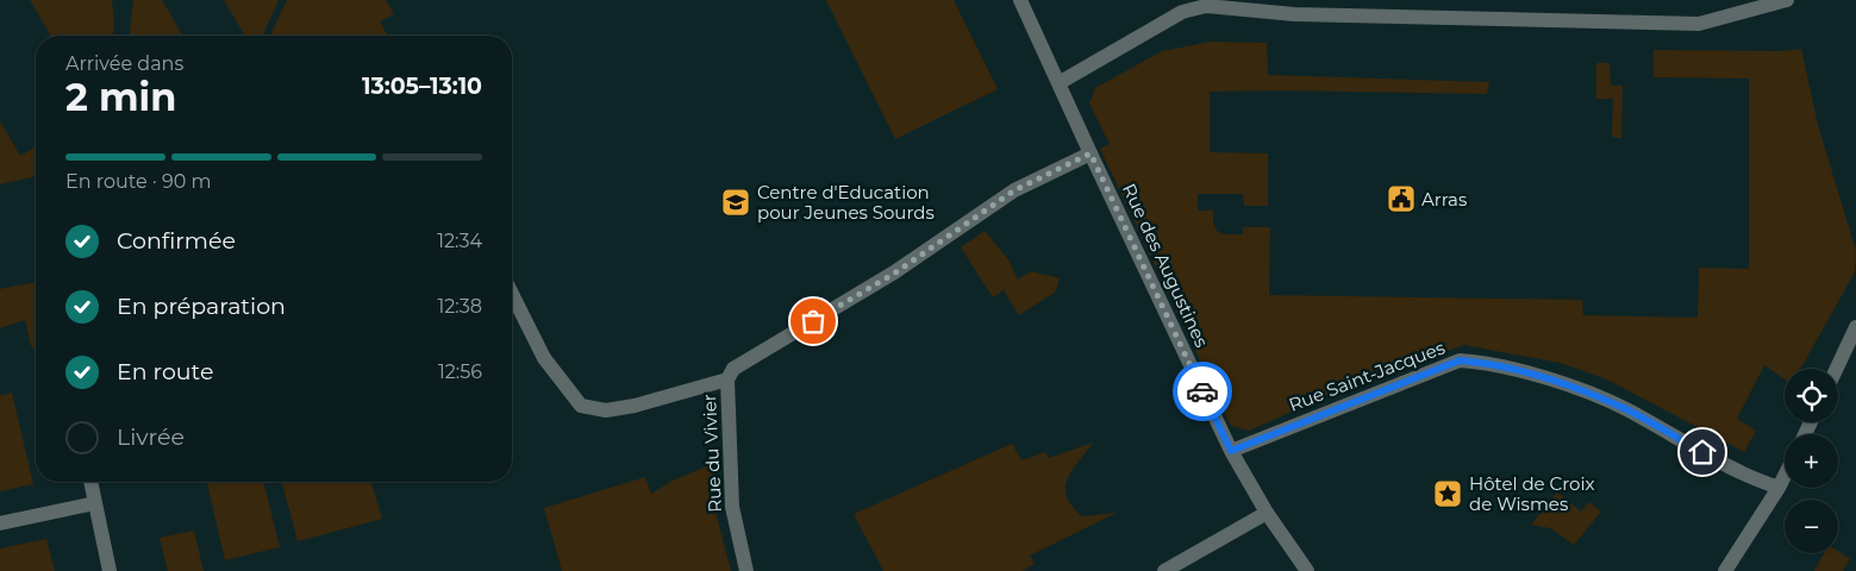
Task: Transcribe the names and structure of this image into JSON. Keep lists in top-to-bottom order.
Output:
{
  "streets": {
    "street": ["Rue des Augustines", "Rue Saint-Jacques", "Rue du Vivier"]
  },
  "crossings": [
    ["Rue des Augustines", "Rue Saint-Jacques"]
  ],
  "places": {
    "public building": ["Arras"],
    "school or university": ["Centre d'Education pour Jeunes Sourds"],
    "place": ["Hôtel de Croix de Wismes"]
  },
  "page": {
    "heading": ["2 min", "Arrivée dans", "13:05–13:10"],
    "bar": "En route · 90 m",
    "list": [
      ["Confirmée", "12:34"],
      ["En préparation", "12:38"],
      ["En route", "12:56"],
      "Livrée"
    ],
    "map_buttons": ["+", "−"]
  }
}
